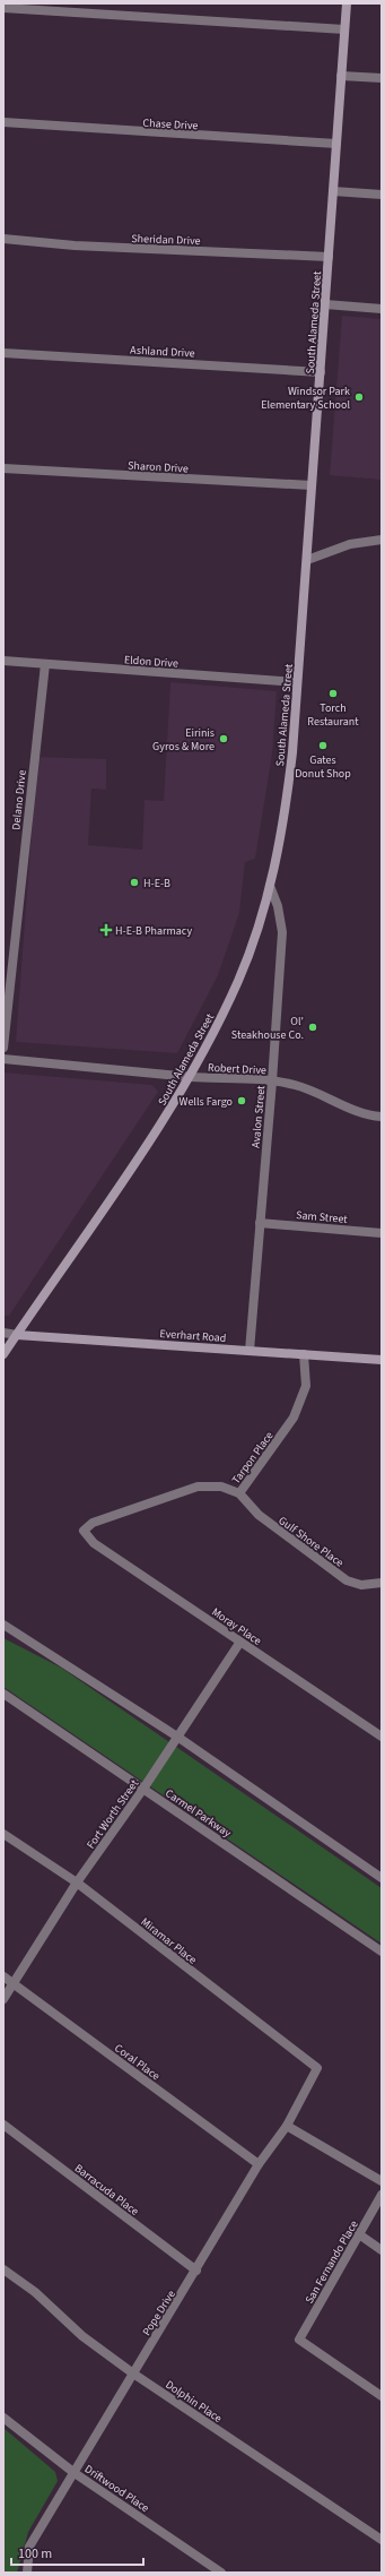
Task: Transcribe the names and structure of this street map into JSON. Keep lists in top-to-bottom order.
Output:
{
  "streets": {
    "main road": ["South Alameda Street", "Everhart Road"],
    "street": [
      "Chase Drive",
      "Sheridan Drive",
      "Ashland Drive",
      "Sharon Drive",
      "Eldon Drive",
      "Delano Drive",
      "Robert Drive",
      "Avalon Street",
      "Sam Street",
      "Tarpon Place",
      "Gulf Shore Place",
      "Moray Place",
      "Carmel Parkway",
      "Fort Worth Street",
      "Miramar Place",
      "Coral Place",
      "Barracuda Place",
      "San Fernando Place",
      "Pope Drive",
      "Dolphin Place",
      "Driftwood Place"
    ]
  },
  "crossings": [
    ["Chase Drive", "South Alameda Street"],
    ["Sheridan Drive", "South Alameda Street"],
    ["South Alameda Street", "Ashland Drive"],
    ["South Alameda Street", "Sharon Drive"],
    ["South Alameda Street", "Eldon Drive"],
    ["South Alameda Street", "Robert Drive"],
    ["South Alameda Street", "Avalon Street"],
    ["South Alameda Street", "Everhart Road"],
    ["Eldon Drive", "Delano Drive"],
    ["Robert Drive", "Avalon Street"],
    ["Avalon Street", "Sam Street"],
    ["Avalon Street", "Everhart Road"],
    ["Everhart Road", "Tarpon Place"],
    ["Tarpon Place", "Gulf Shore Place"],
    ["Tarpon Place", "Moray Place"],
    ["Moray Place", "Fort Worth Street"],
    ["Carmel Parkway", "Fort Worth Street"],
    ["Fort Worth Street", "Miramar Place"],
    ["Fort Worth Street", "Coral Place"],
    ["Miramar Place", "Pope Drive"],
    ["Coral Place", "Pope Drive"],
    ["Barracuda Place", "Pope Drive"],
    ["Pope Drive", "Dolphin Place"],
    ["Pope Drive", "Driftwood Place"]
  ],
  "places": {
    "other": [
      "Windsor Park Elementary School",
      "Torch Restaurant",
      "Eirinis Gyros & More",
      "Gates Donut Shop",
      "H-E-B",
      "Ol' Steakhouse Co.",
      "Wells Fargo"
    ],
    "health": ["H-E-B Pharmacy"]
  },
  "scale_bar": "100 m"
}
